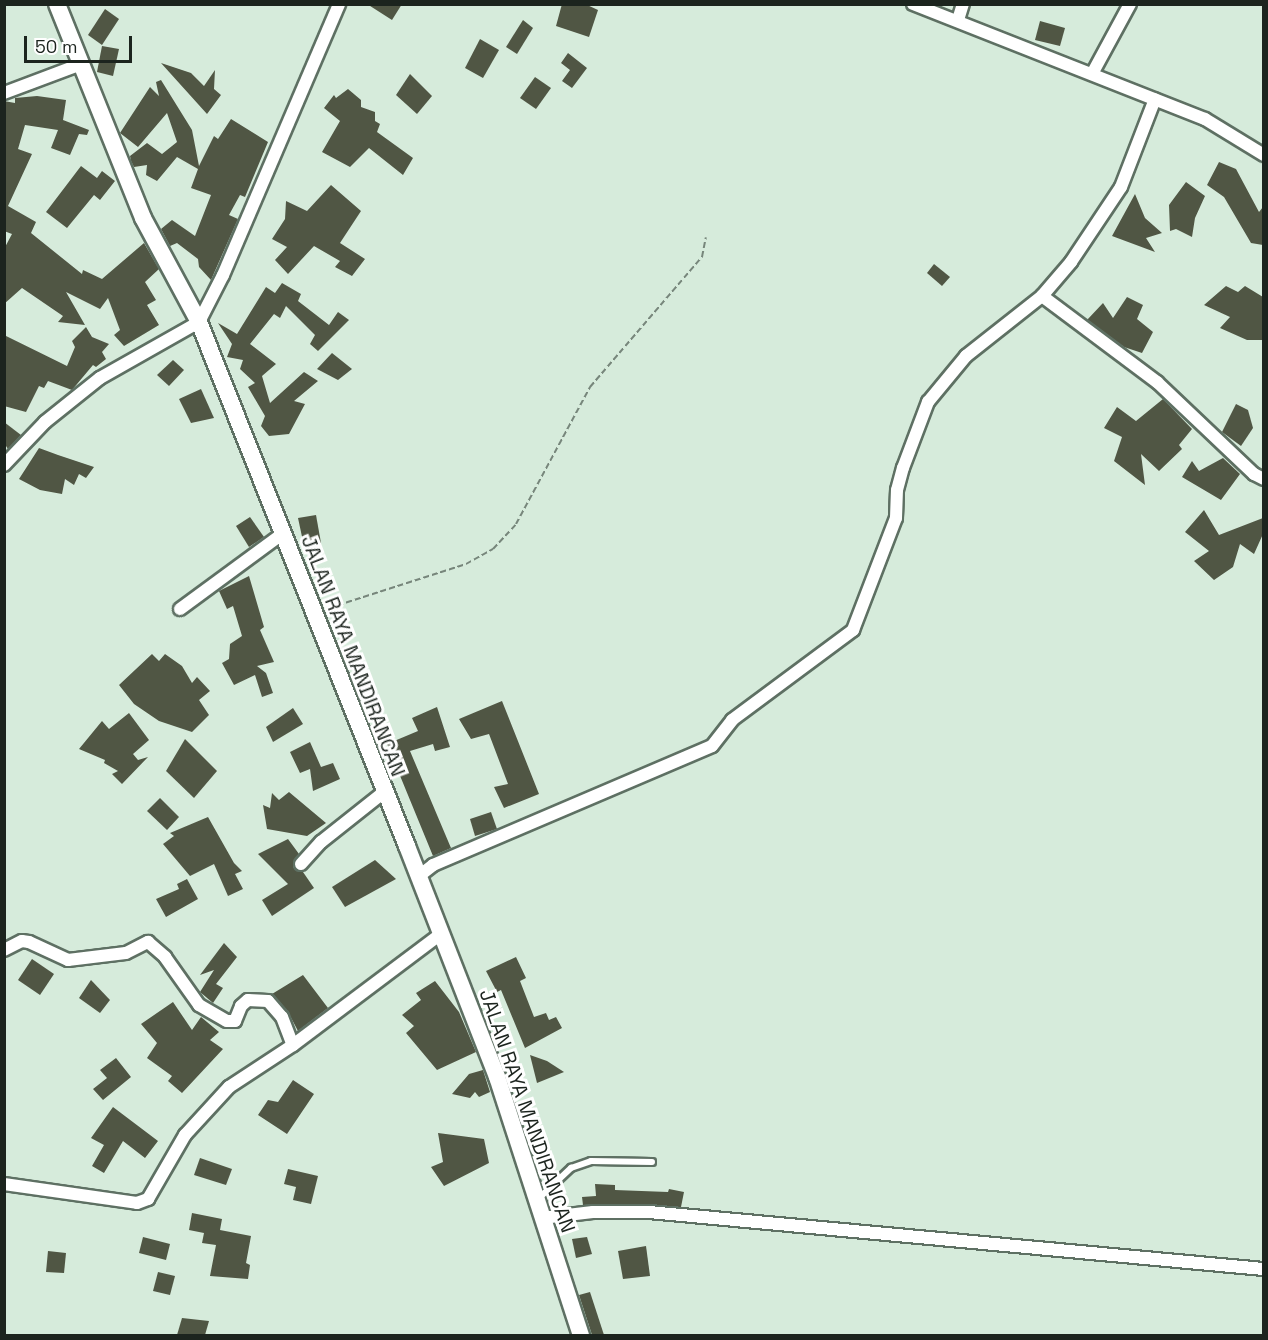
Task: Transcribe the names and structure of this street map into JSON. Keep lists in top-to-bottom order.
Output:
{
  "streets": {
    "street": ["JALAN RAYA MANDIRANCAN"]
  },
  "scale_bar": "50 m"
}
